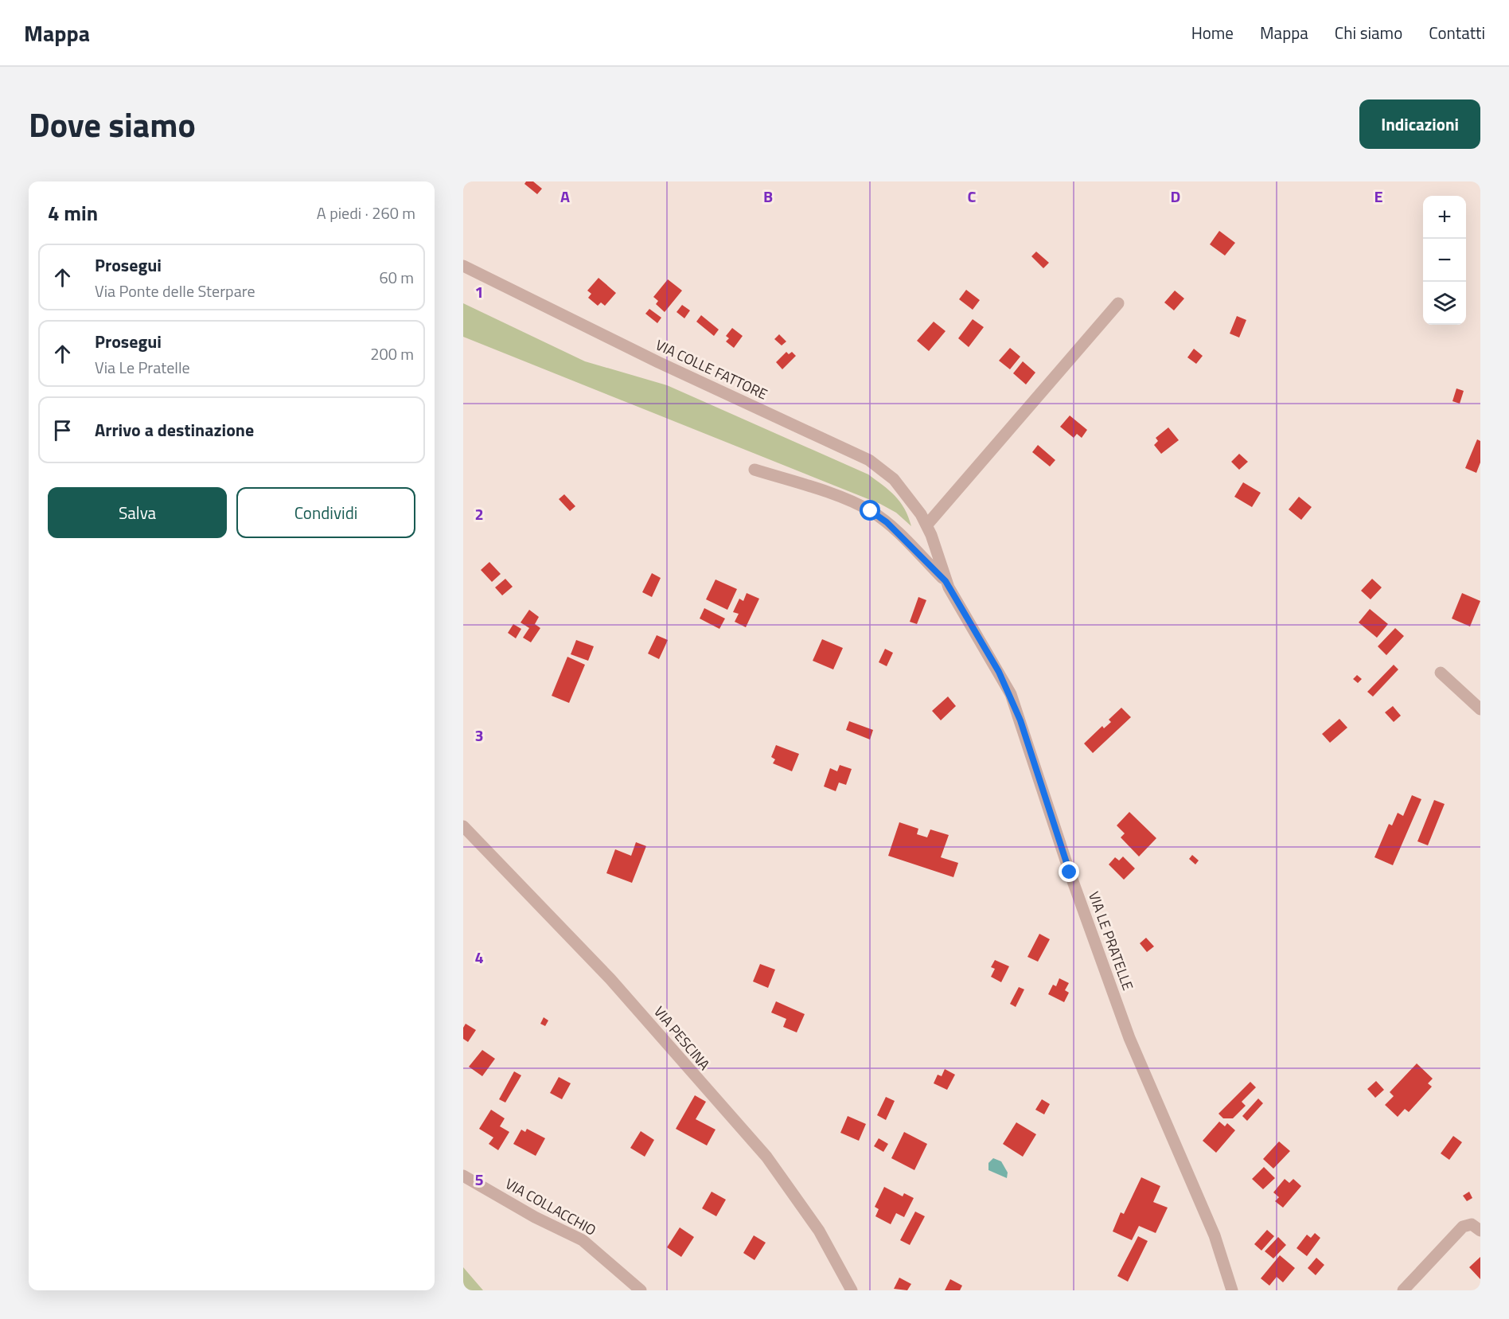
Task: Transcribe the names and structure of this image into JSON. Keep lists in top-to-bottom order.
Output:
{
  "streets": {
    "street": [
      "VIA COLLE FATTORE",
      "VIA LE PRATELLE",
      "VIA PESCINA",
      "VIA COLLACCHIO"
    ]
  },
  "crossings": [
    ["VIA COLLE FATTORE", "VIA LE PRATELLE"]
  ],
  "page": {
    "header": "Mappa",
    "nav": [
      "Home",
      "Mappa",
      "Chi siamo",
      "Contatti"
    ],
    "title": "Dove siamo",
    "buttons": [
      "Indicazioni",
      ["Salva", "Condividi"]
    ],
    "heading": ["4 min", "A piedi · 260 m"],
    "map_buttons": ["+", "−"],
    "list": [
      ["Prosegui", "Via Ponte delle Sterpare", "60 m"],
      ["Prosegui", "Via Le Pratelle", "200 m"],
      "Arrivo a destinazione"
    ]
  },
  "grid": {
    "columns": [
      "A",
      "B",
      "C",
      "D",
      "E"
    ],
    "rows": [
      "1",
      "2",
      "3",
      "4",
      "5"
    ]
  }
}
